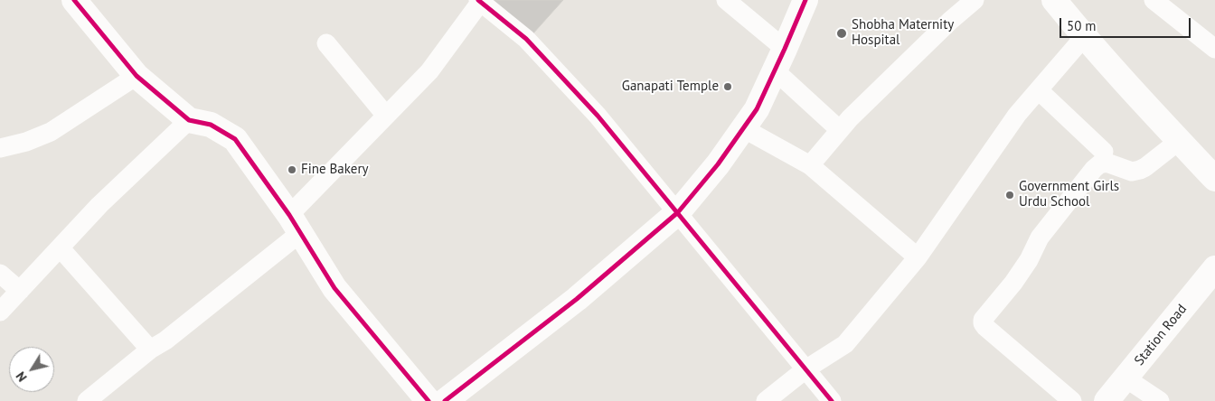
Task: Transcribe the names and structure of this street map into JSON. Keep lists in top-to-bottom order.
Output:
{
  "streets": {
    "street": ["Station Road"]
  },
  "places": [
    "Shobha Maternity Hospital",
    "Ganapati Temple",
    "Fine Bakery",
    "Government Girls Urdu School"
  ],
  "scale_bar": "50 m",
  "north": "bottom left"
}
